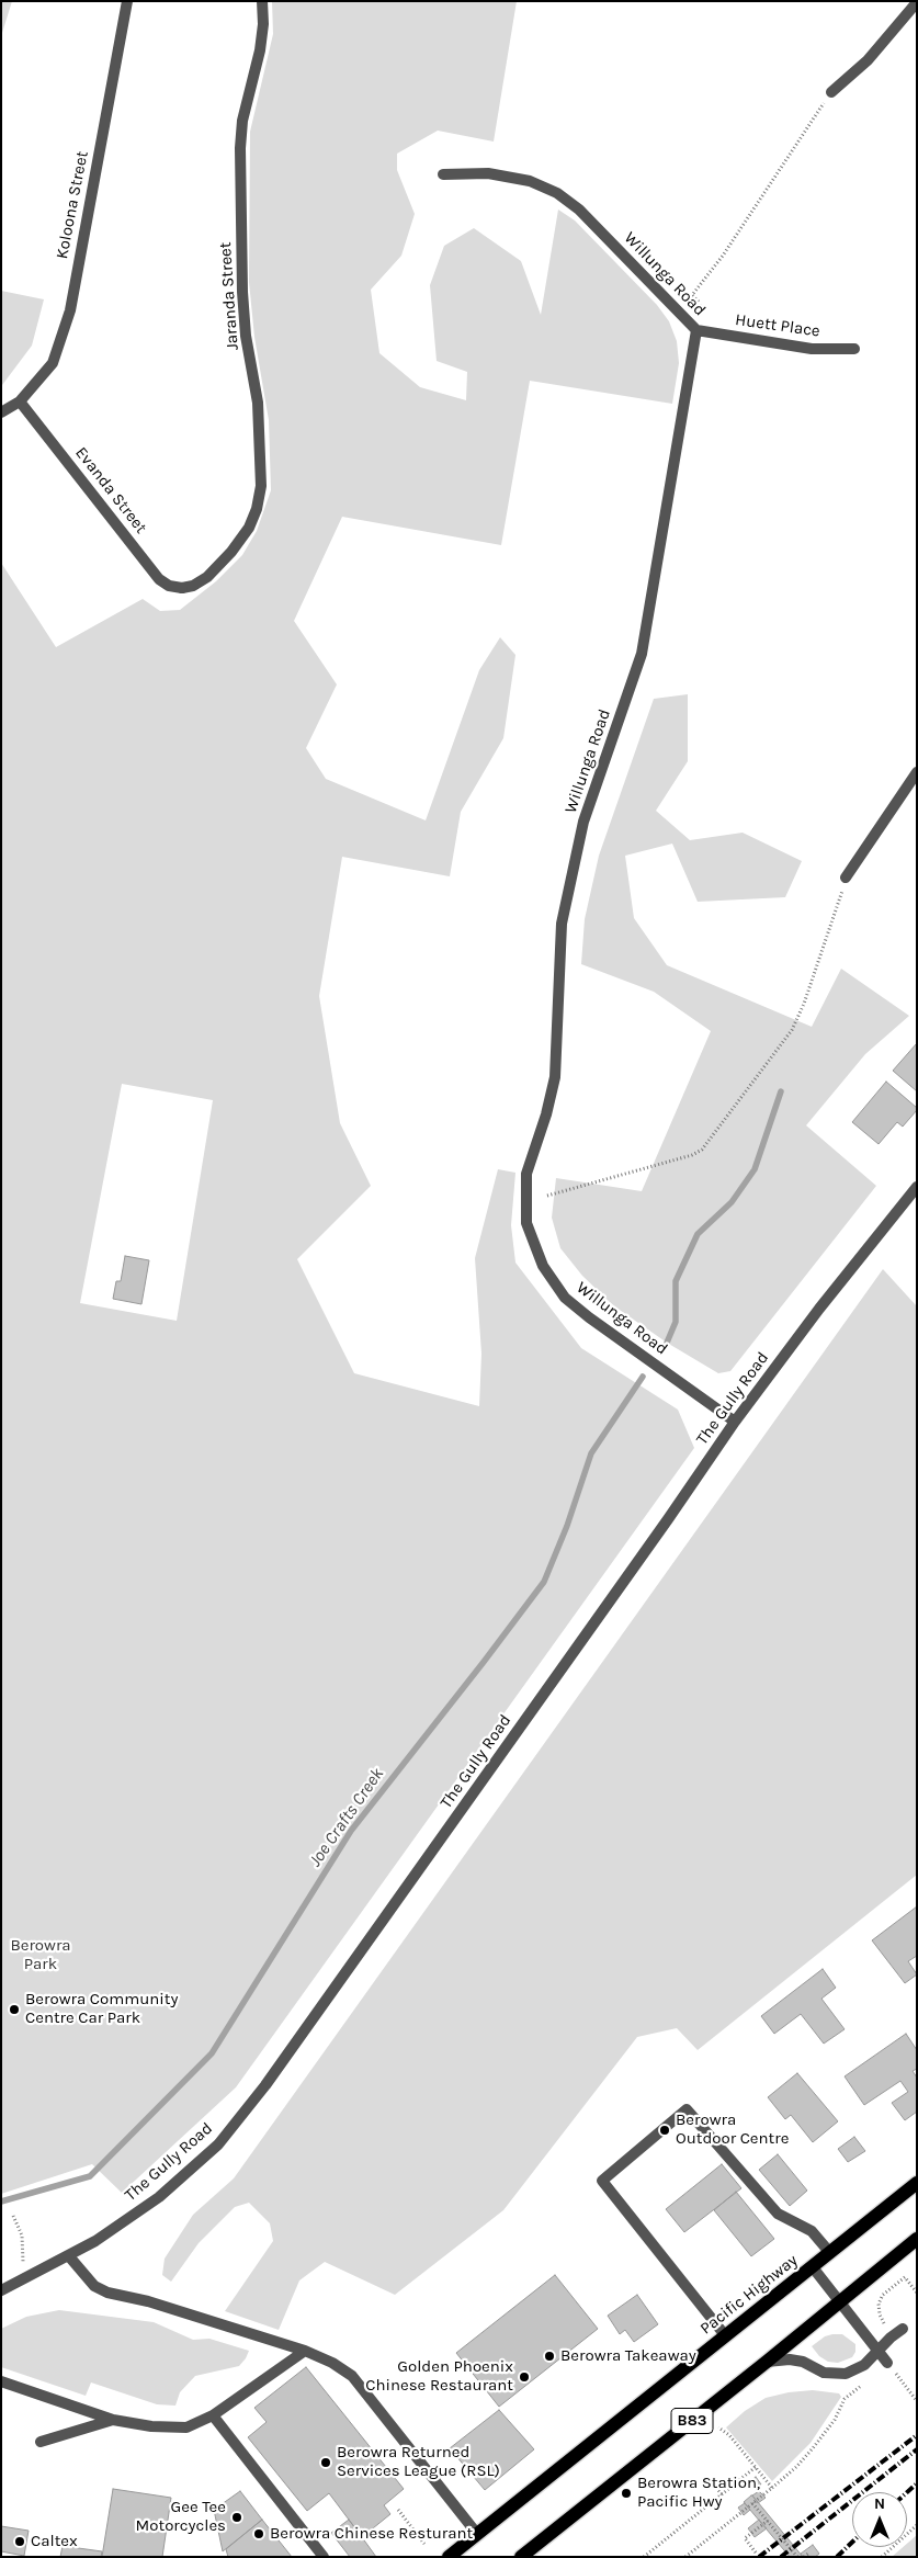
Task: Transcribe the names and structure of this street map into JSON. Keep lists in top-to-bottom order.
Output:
{
  "streets": {
    "main road": ["Pacific Highway", "B83"],
    "street": [
      "Koloona Street",
      "Willunga Road",
      "Jaranda Street",
      "Huett Place",
      "Evanda Street",
      "The Gully Road"
    ]
  },
  "crossings": [
    ["Koloona Street", "Evanda Street"],
    ["Willunga Road", "Huett Place"],
    ["Willunga Road", "The Gully Road"],
    ["Jaranda Street", "Evanda Street"]
  ],
  "water": ["Joe Crafts Creek"],
  "parks": ["Berowra Park"],
  "places": [
    "Berowra Community Centre Car Park",
    "Berowra Outdoor Centre",
    "Berowra Takeaway",
    "Golden Phoenix Chinese Restaurant",
    "Berowra Returned Services League (RSL)",
    "Berowra Station, Pacific Hwy",
    "Gee Tee Motorcycles",
    "Berowra Chinese Resturant",
    "Caltex"
  ],
  "north": "top"
}
